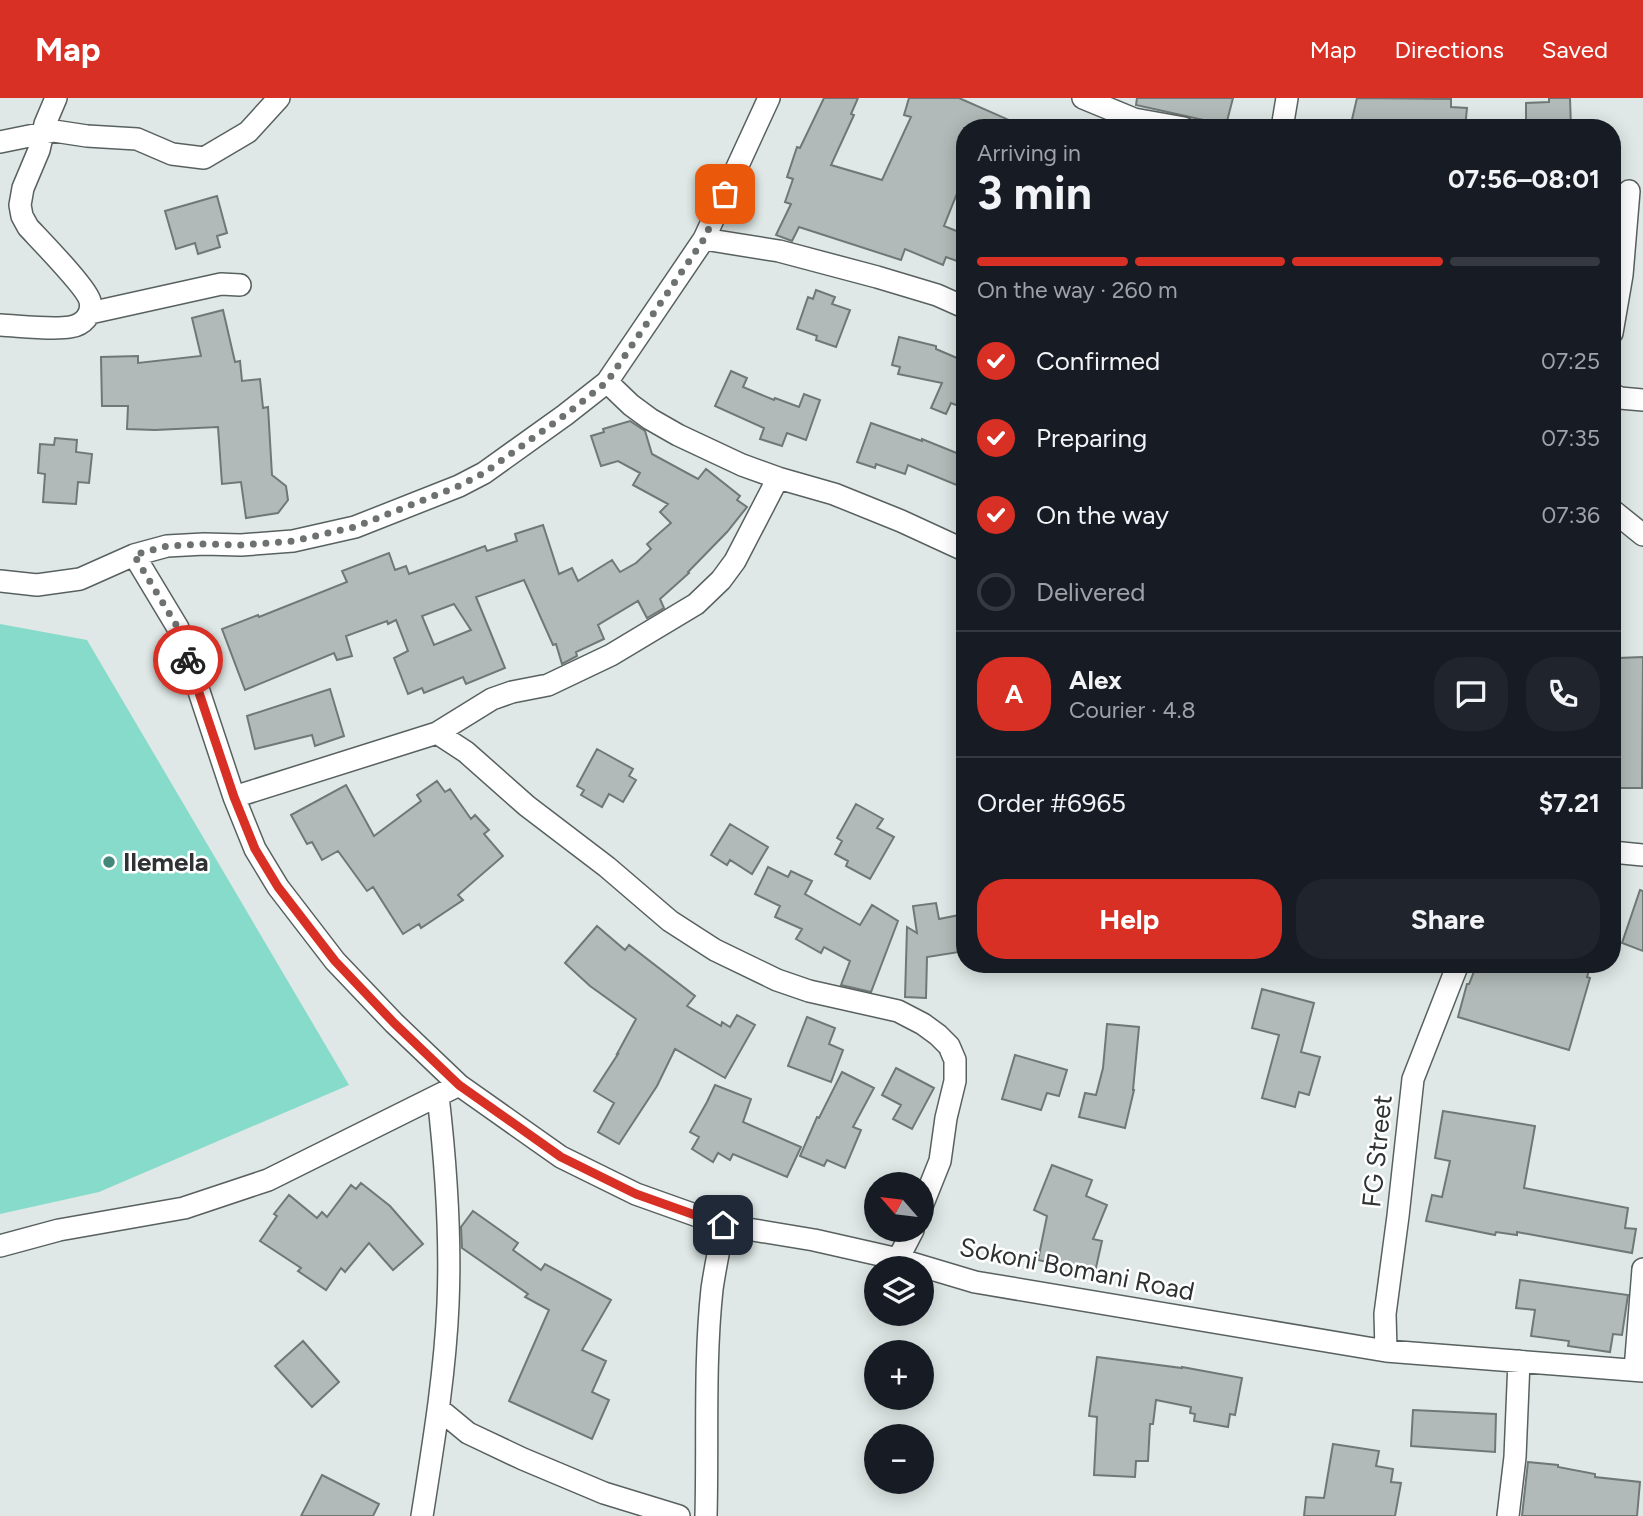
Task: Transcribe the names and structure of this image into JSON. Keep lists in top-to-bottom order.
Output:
{
  "streets": {
    "street": ["FG Street", "Sokoni Bomani Road"]
  },
  "crossings": [
    ["FG Street", "Sokoni Bomani Road"]
  ],
  "places": ["Ilemela"],
  "north": "top left",
  "page": {
    "header": "Map",
    "nav": ["Map", "Directions", "Saved"],
    "heading": ["3 min", "Arriving in", "07:56–08:01"],
    "panel": [
      "Alex",
      "Courier · 4.8",
      "Order #6965",
      "$7.21"
    ],
    "bar": "On the way · 260 m",
    "list": [
      ["Confirmed", "07:25"],
      ["Preparing", "07:35"],
      ["On the way", "07:36"],
      "Delivered"
    ],
    "round": "A",
    "buttons": ["Help", "Share"],
    "map_buttons": ["+", "−"]
  }
}
